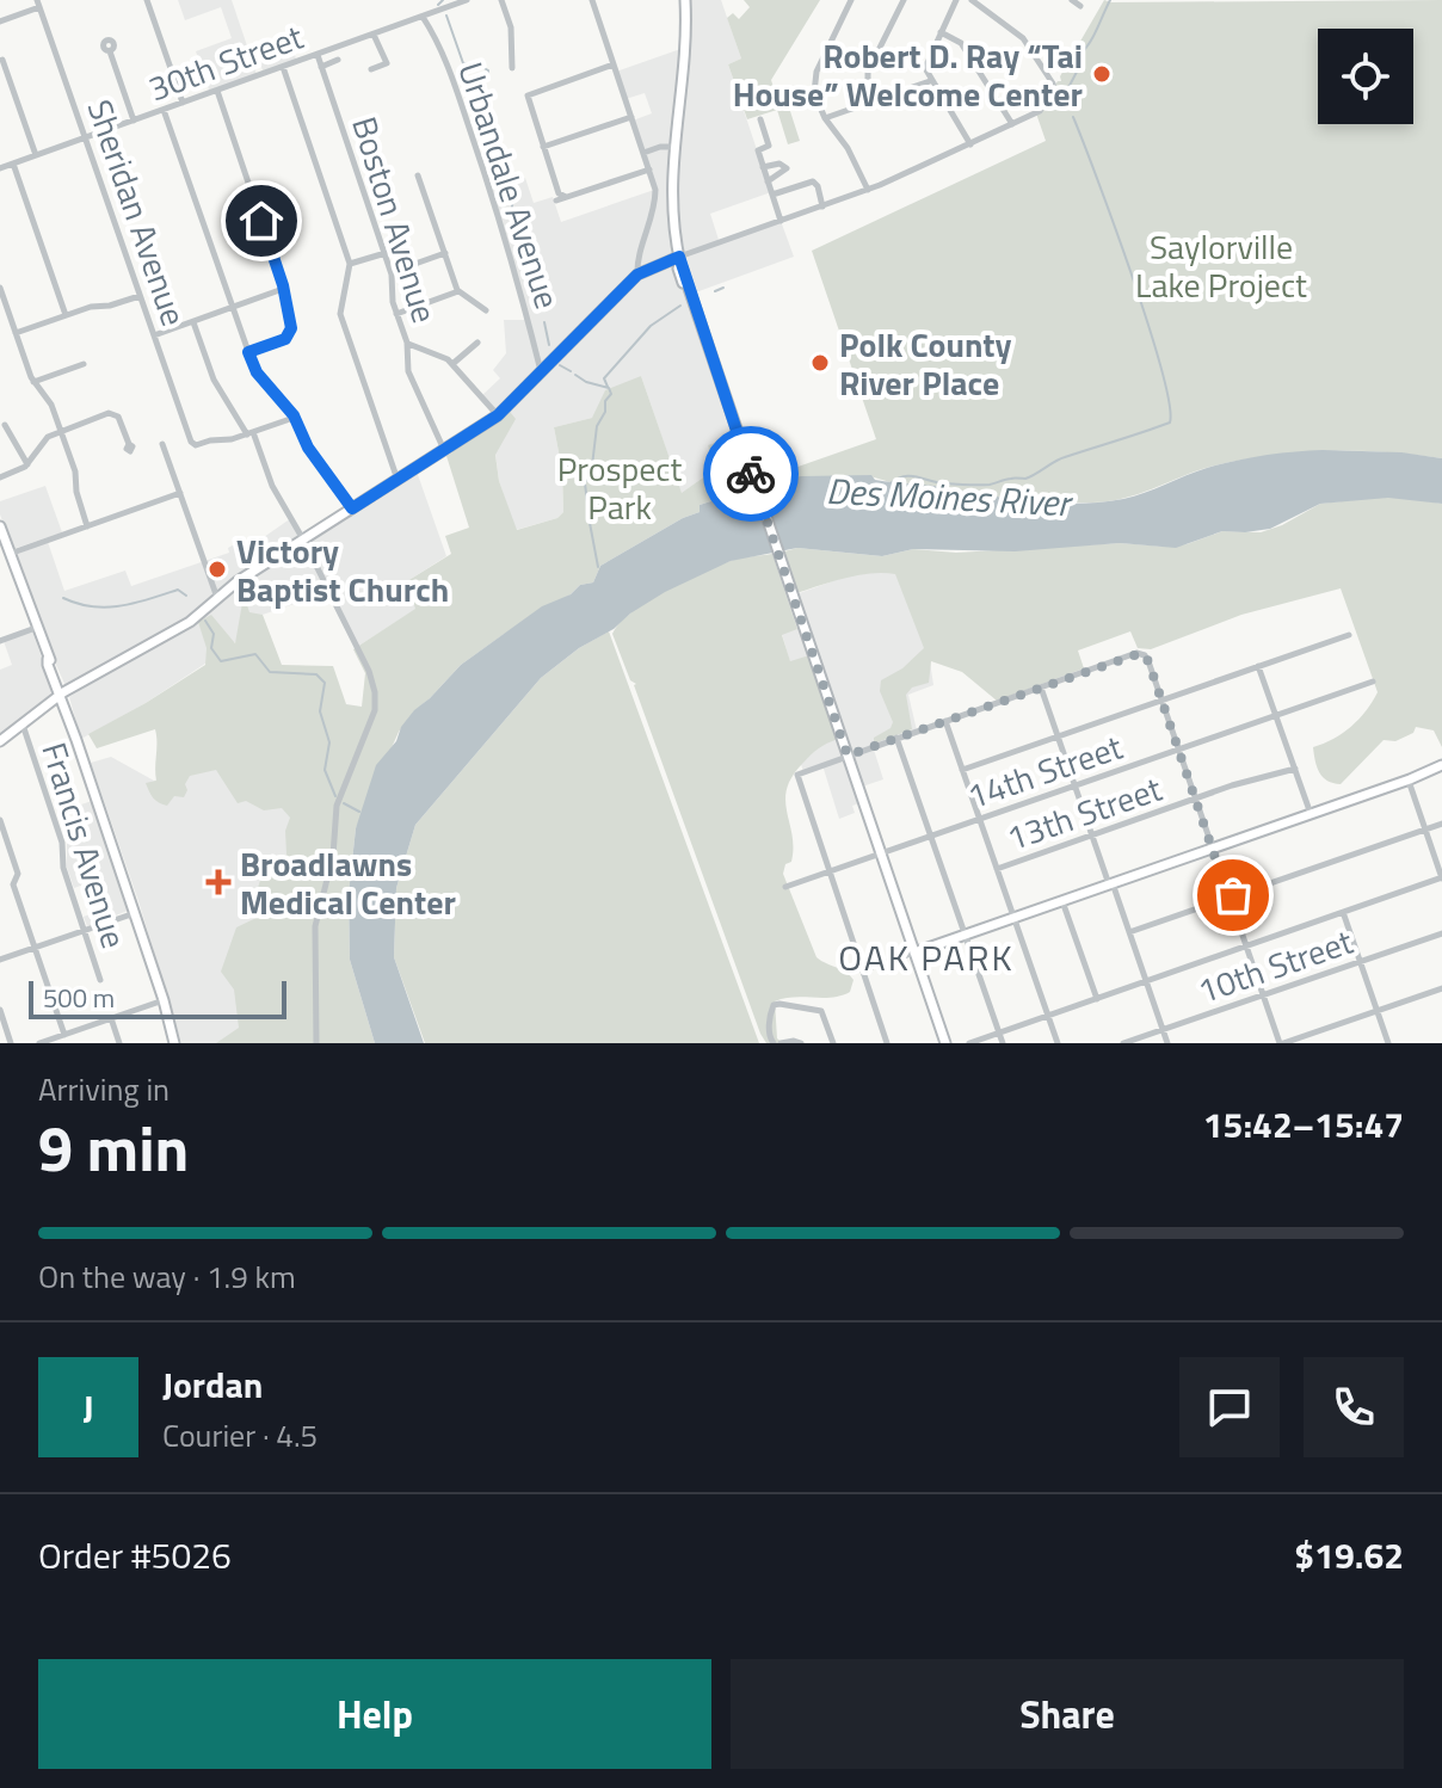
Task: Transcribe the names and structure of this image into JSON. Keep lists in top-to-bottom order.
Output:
{
  "streets": {
    "street": [
      "30th Street",
      "Urbandale Avenue",
      "Sheridan Avenue",
      "Boston Avenue",
      "14th Street",
      "13th Street",
      "Francis Avenue",
      "10th Street"
    ]
  },
  "crossings": [
    ["30th Street", "Urbandale Avenue"],
    ["30th Street", "Sheridan Avenue"],
    ["30th Street", "Boston Avenue"]
  ],
  "districts": ["OAK PARK"],
  "water": ["Des Moines River"],
  "parks": ["Saylorville Lake Project", "Prospect Park"],
  "places": {
    "other": ["Robert D. Ray “Tai House” Welcome Center", "Polk County River Place", "Victory Baptist Church"],
    "health": ["Broadlawns Medical Center"]
  },
  "scale_bar": "500 m",
  "page": {
    "scale": "500 m",
    "heading": ["9 min", "Arriving in", "15:42–15:47"],
    "panel": [
      "Jordan",
      "Courier · 4.5",
      "Order #5026",
      "$19.62"
    ],
    "bar": "On the way · 1.9 km",
    "round": "J",
    "buttons": ["Help", "Share"]
  }
}
